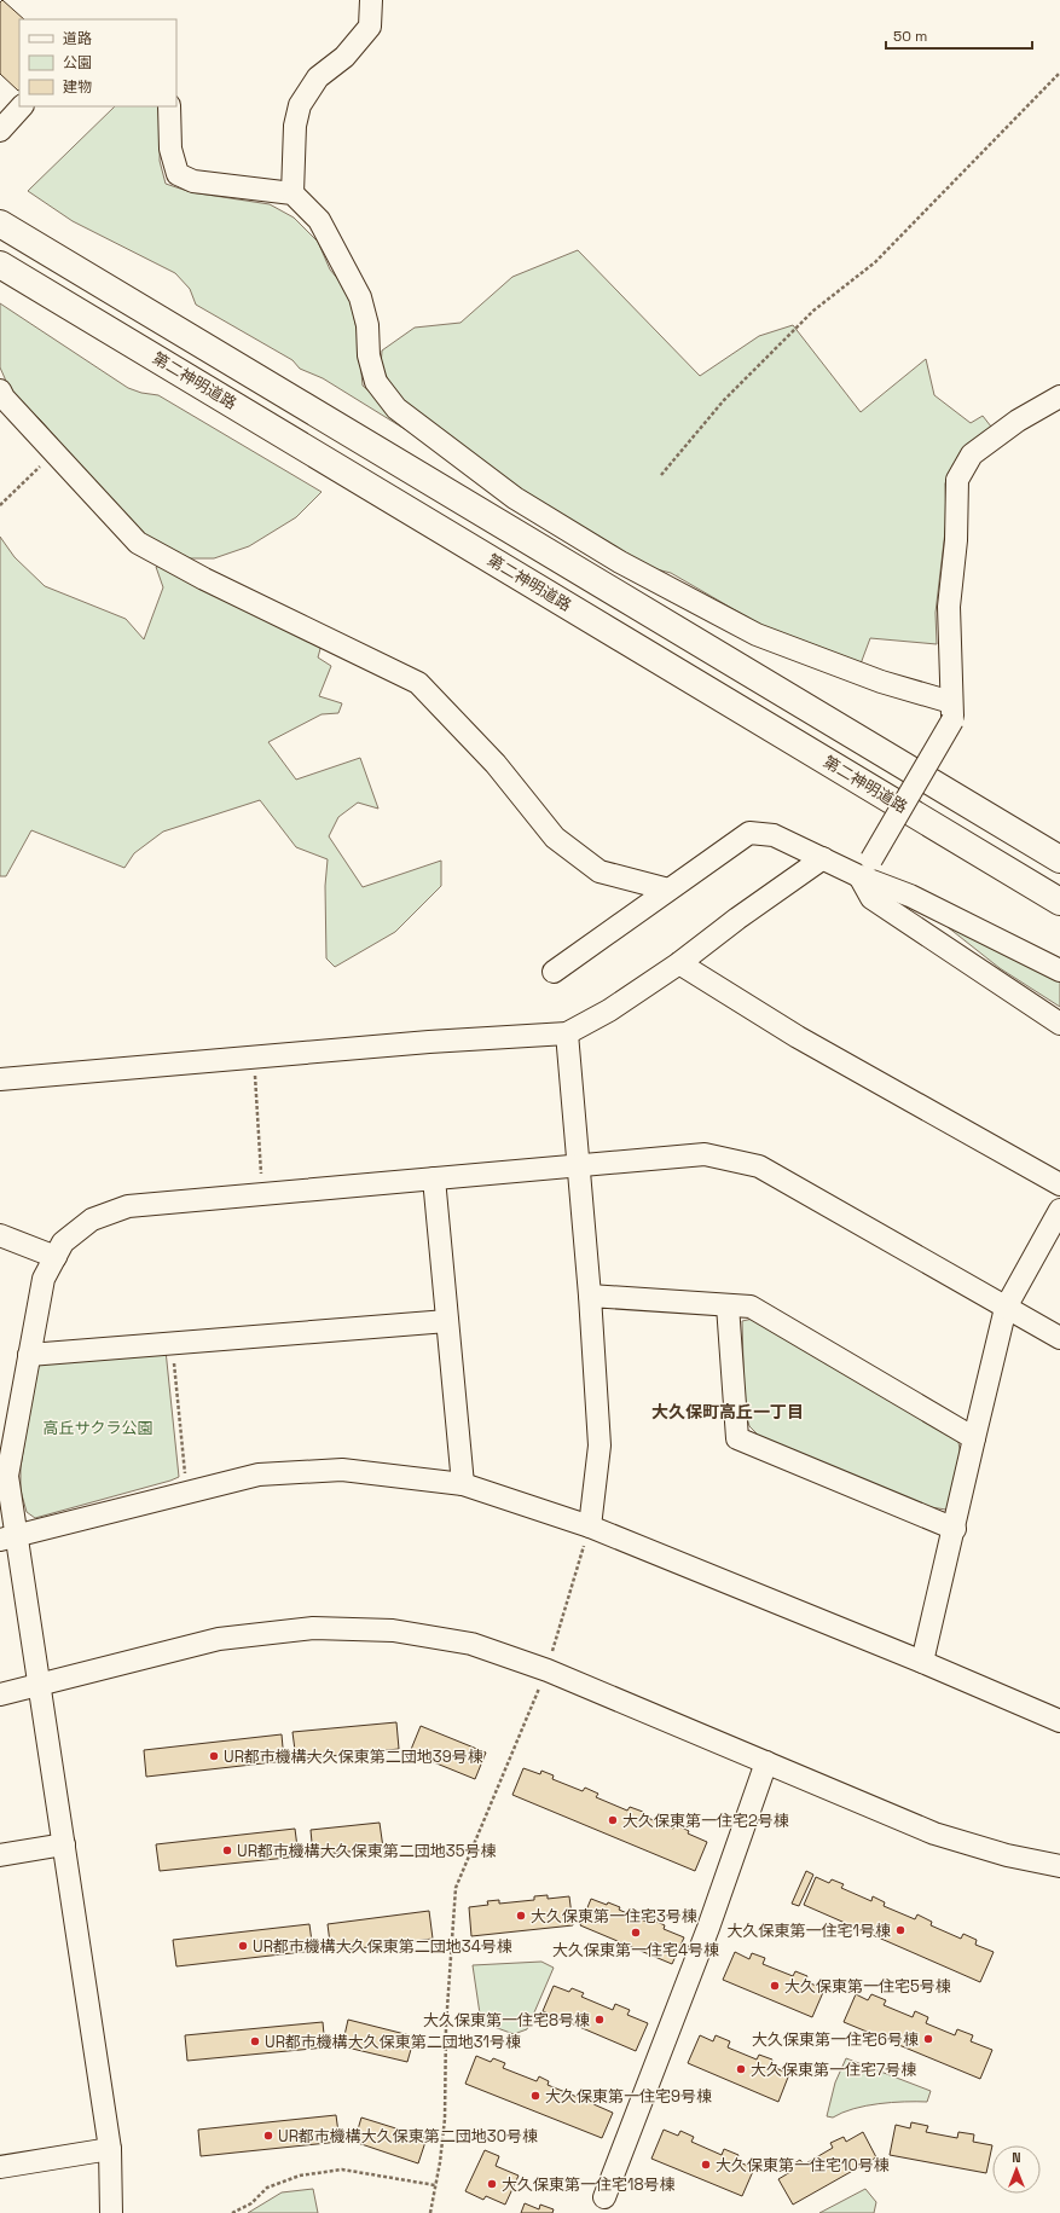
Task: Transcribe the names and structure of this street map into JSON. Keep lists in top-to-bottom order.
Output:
{
  "streets": {
    "highway": ["第二神明道路"]
  },
  "districts": ["大久保町高丘一丁目"],
  "parks": ["高丘サクラ公園"],
  "places": [
    "UR都市機構大久保東第二団地39号棟",
    "大久保東第一住宅2号棟",
    "UR都市機構大久保東第二団地35号棟",
    "大久保東第一住宅3号棟",
    "大久保東第一住宅1号棟",
    "大久保東第一住宅4号棟",
    "UR都市機構大久保東第二団地34号棟",
    "大久保東第一住宅5号棟",
    "大久保東第一住宅8号棟",
    "大久保東第一住宅6号棟",
    "UR都市機構大久保東第二団地31号棟",
    "大久保東第一住宅7号棟",
    "大久保東第一住宅9号棟",
    "UR都市機構大久保東第二団地30号棟",
    "大久保東第一住宅10号棟",
    "大久保東第一住宅18号棟"
  ],
  "legend": ["道路", "公園", "建物"],
  "scale_bar": "50 m",
  "north": "top"
}
